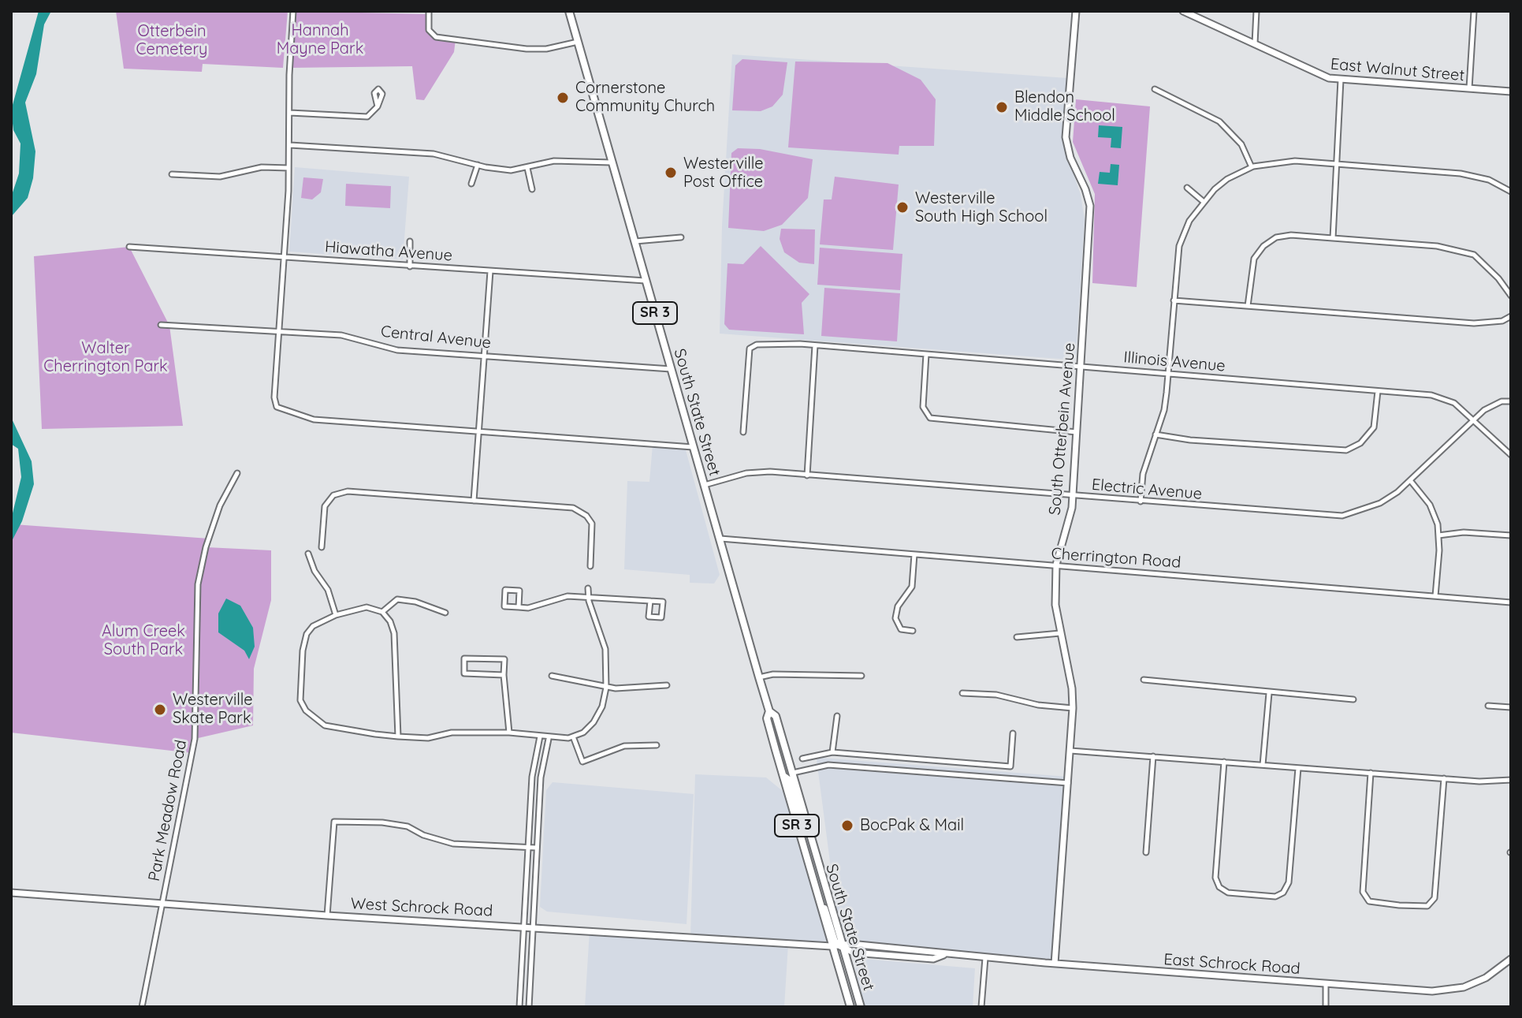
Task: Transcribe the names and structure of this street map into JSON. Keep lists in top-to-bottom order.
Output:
{
  "streets": {
    "main road": ["SR 3", "South State Street"],
    "street": [
      "East Walnut Street",
      "Hiawatha Avenue",
      "Central Avenue",
      "Illinois Avenue",
      "South Otterbein Avenue",
      "Electric Avenue",
      "Cherrington Road",
      "Park Meadow Road",
      "West Schrock Road",
      "East Schrock Road"
    ]
  },
  "crossings": [
    ["Hiawatha Avenue", "South State Street"],
    ["Central Avenue", "South State Street"],
    ["Illinois Avenue", "South Otterbein Avenue"],
    ["Illinois Avenue", "Electric Avenue"],
    ["South State Street", "Electric Avenue"],
    ["South State Street", "Cherrington Road"],
    ["South State Street", "West Schrock Road"],
    ["South State Street", "East Schrock Road"],
    ["South Otterbein Avenue", "Electric Avenue"],
    ["South Otterbein Avenue", "Cherrington Road"],
    ["South Otterbein Avenue", "East Schrock Road"],
    ["Park Meadow Road", "West Schrock Road"],
    ["West Schrock Road", "East Schrock Road"]
  ],
  "parks": [
    "Hannah Mayne Park",
    "Otterbein Cemetery",
    "Walter Cherrington Park",
    "Alum Creek South Park"
  ],
  "places": [
    "Cornerstone Community Church",
    "Blendon Middle School",
    "Westerville Post Office",
    "Westerville South High School",
    "Westerville Skate Park",
    "BocPak & Mail"
  ]
}
